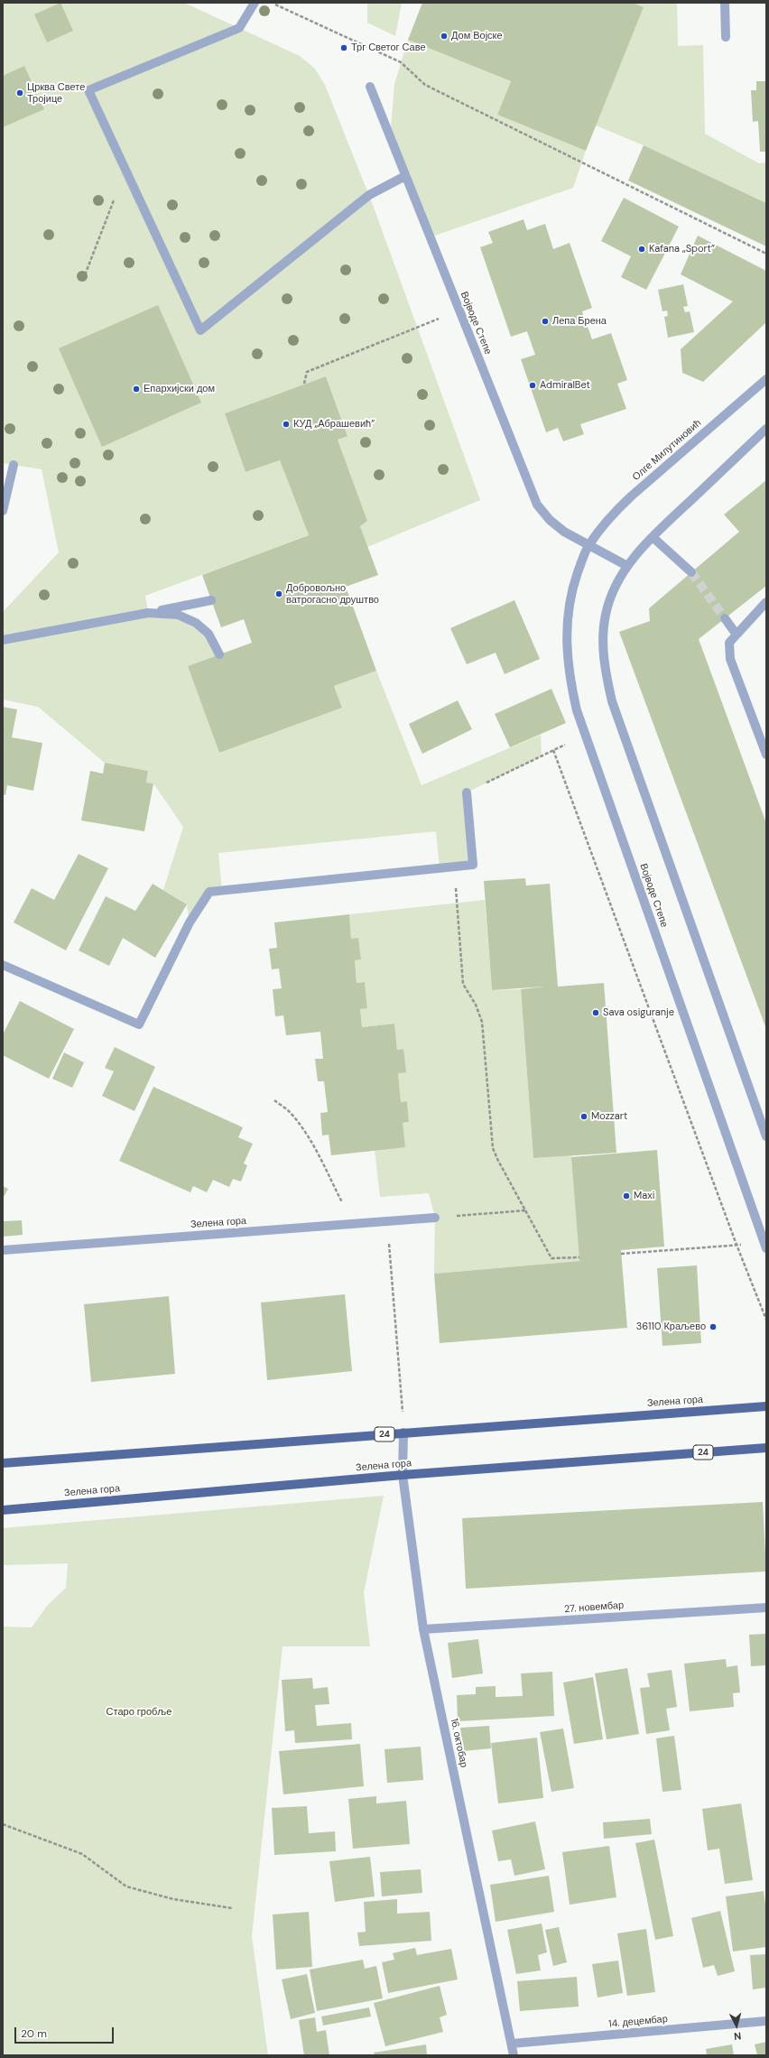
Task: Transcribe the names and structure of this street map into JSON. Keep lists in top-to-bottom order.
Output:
{
  "streets": {
    "main road": ["Зелена гора", "24"],
    "street": [
      "Војводе Степе",
      "Олге Милутиновић",
      "27. новембар",
      "16. октобар",
      "14. децембар"
    ]
  },
  "crossings": [
    ["Војводе Степе", "Олге Милутиновић"],
    ["Зелена гора", "16. октобар"],
    ["27. новембар", "16. октобар"],
    ["16. октобар", "14. децембар"]
  ],
  "parks": ["Старо гробље"],
  "places": [
    "Дом Војске",
    "Трг Светог Саве",
    "Црква Свете Тројице",
    "Kafana „Sport”",
    "Лепа Брена",
    "AdmiralBet",
    "Епархијски дом",
    "КУД „Абрашевић”",
    "Добровољно ватрогасно друштво",
    "Sava osiguranje",
    "Mozzart",
    "Maxi",
    "36110 Краљево"
  ],
  "scale_bar": "20 m",
  "north": "bottom"
}
